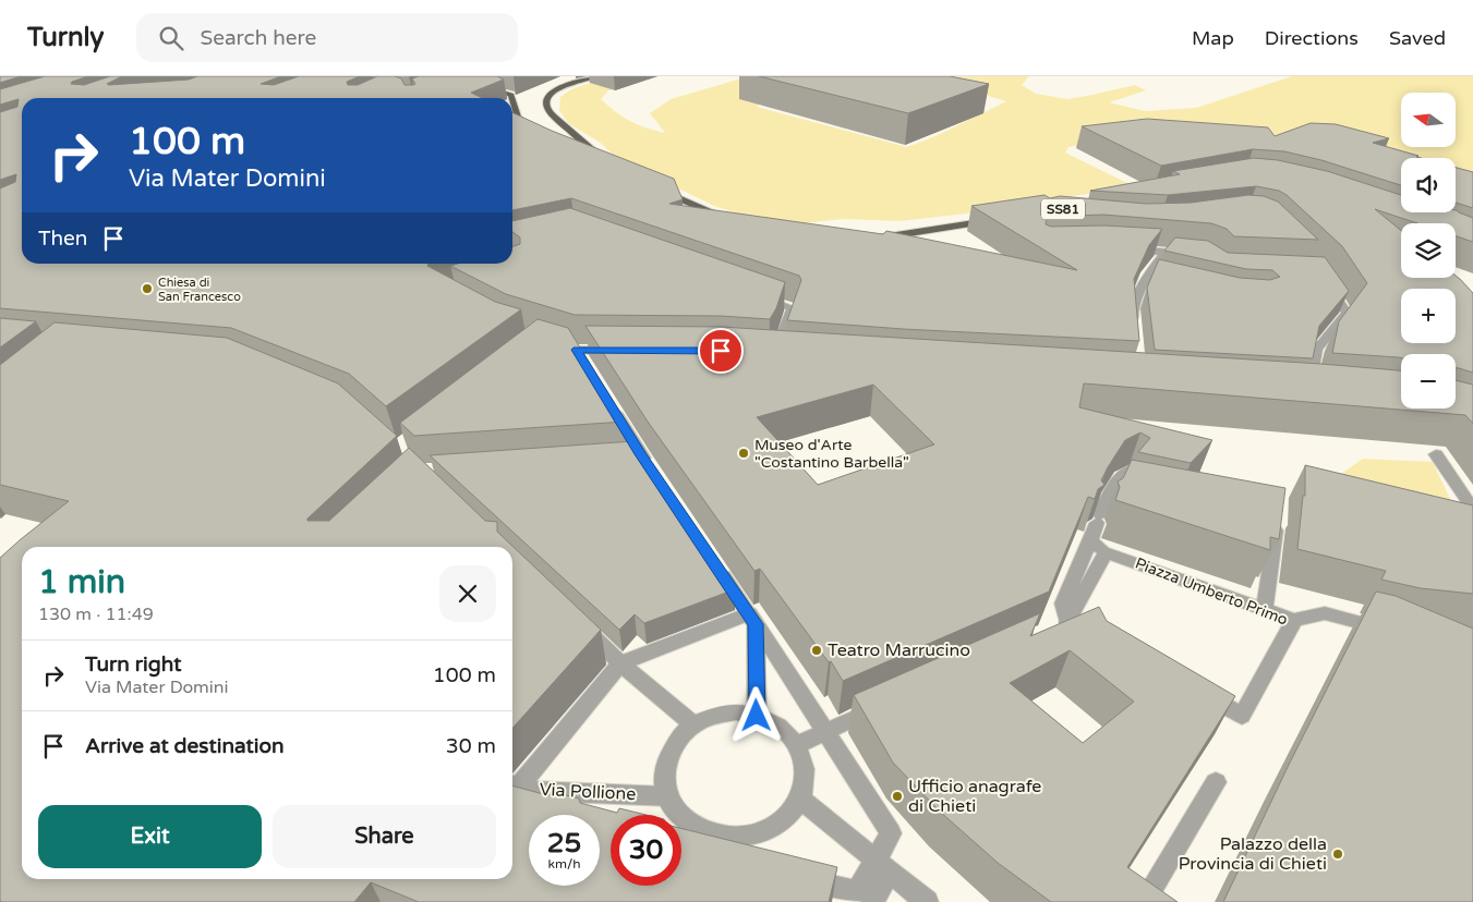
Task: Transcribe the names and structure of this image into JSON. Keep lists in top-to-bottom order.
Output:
{
  "streets": {
    "street": ["Piazza Umberto Primo", "Via Pollione"]
  },
  "places": [
    "Chiesa di San Francesco",
    "Museo d'Arte \"Costantino Barbella\"",
    "Teatro Marrucino",
    "Ufficio anagrafe di Chieti",
    "Palazzo della Provincia di Chieti"
  ],
  "north": "left",
  "page": {
    "header": "Turnly",
    "search": "Search here",
    "nav": ["Map", "Directions", "Saved"],
    "map_buttons": ["+", "−"],
    "turn": ["100 m", "Via Mater Domini"],
    "then": "Then",
    "heading": ["1 min", "130 m · 11:49"],
    "list": [
      {
        "name": "Turn right",
        "note": "Via Mater Domini",
        "value": "100 m"
      },
      {
        "name": "Arrive at destination",
        "value": "30 m"
      }
    ],
    "buttons": ["Exit", "Share"],
    "speed": "25 km/h",
    "limit": "30"
  }
}
